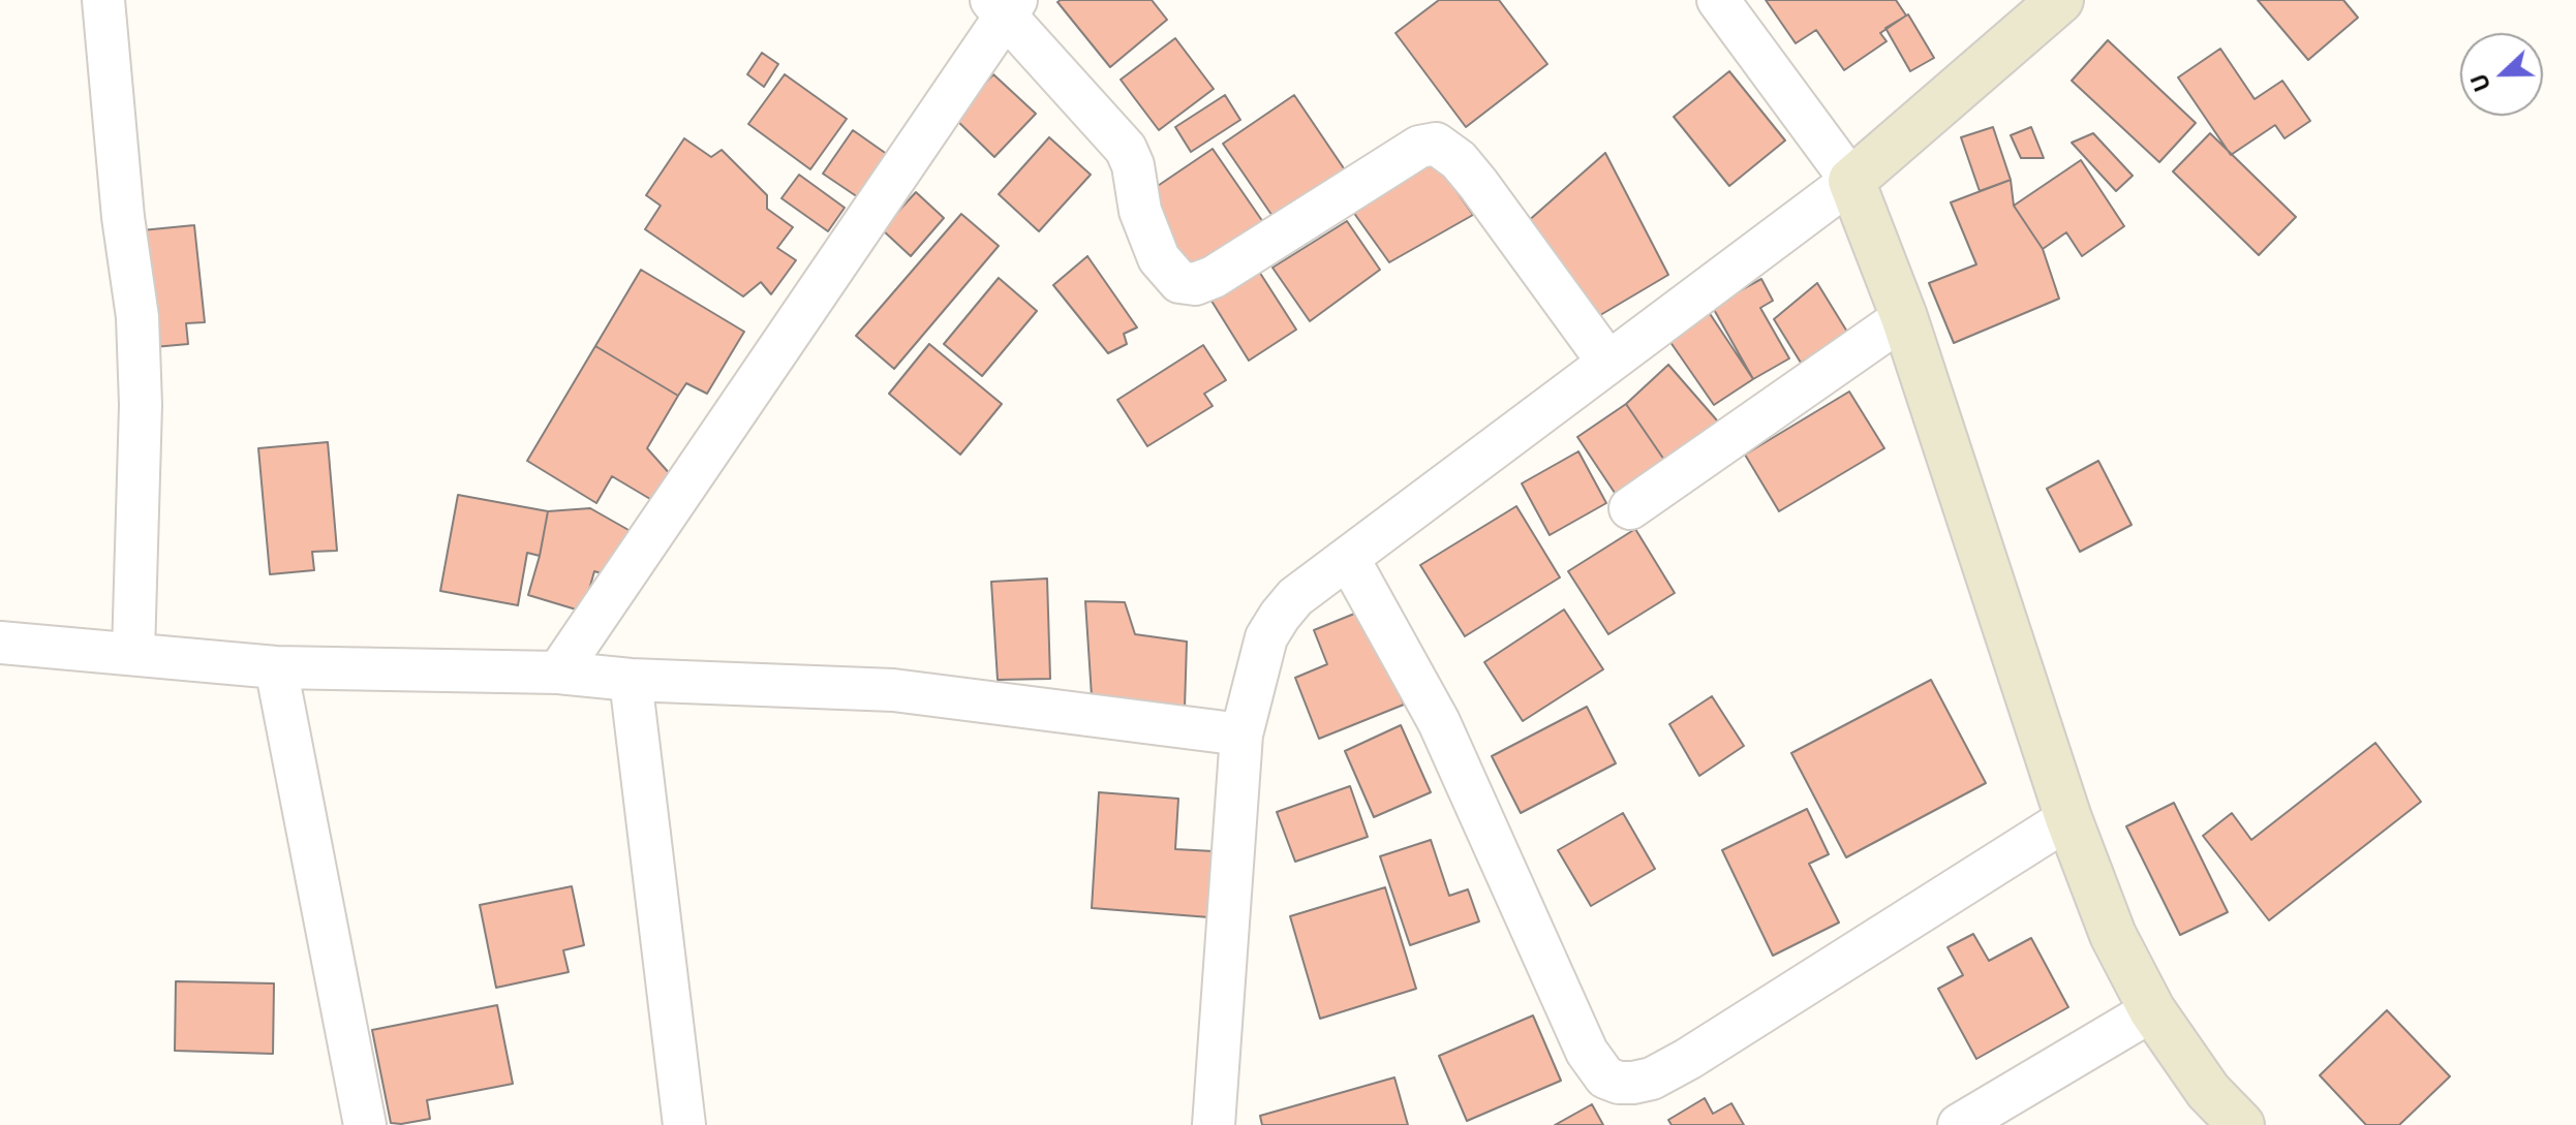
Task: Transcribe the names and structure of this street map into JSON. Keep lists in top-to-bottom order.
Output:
{
  "north": "left"
}
